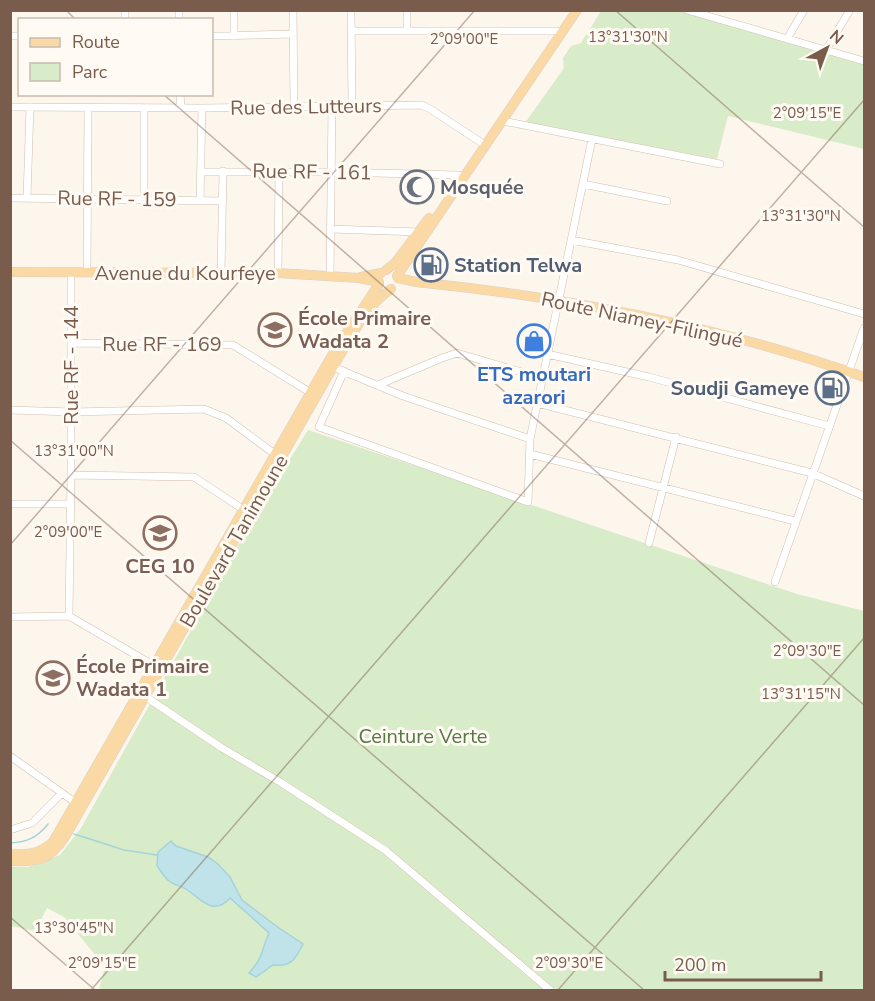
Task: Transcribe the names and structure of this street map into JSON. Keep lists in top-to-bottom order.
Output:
{
  "streets": {
    "main road": ["Avenue du Kourfeye", "Route Niamey-Filingué", "Boulevard Tanimoune"],
    "street": [
      "Rue des Lutteurs",
      "Rue RF - 161",
      "Rue RF - 159",
      "Rue RF - 169",
      "Rue RF - 144"
    ]
  },
  "crossings": [
    ["Rue des Lutteurs", "Boulevard Tanimoune"],
    ["Rue RF - 161", "Boulevard Tanimoune"],
    ["Avenue du Kourfeye", "Route Niamey-Filingué"],
    ["Avenue du Kourfeye", "Rue RF - 144"],
    ["Avenue du Kourfeye", "Boulevard Tanimoune"],
    ["Route Niamey-Filingué", "Boulevard Tanimoune"],
    ["Rue RF - 169", "Rue RF - 144"],
    ["Rue RF - 169", "Boulevard Tanimoune"]
  ],
  "parks": ["Ceinture Verte"],
  "places": {
    "mosque": ["Mosquée"],
    "fuel station": ["Station Telwa", "Soudji Gameye"],
    "school or university": ["École Primaire Wadata 2", "CEG 10", "École Primaire Wadata 1"],
    "shop": ["ETS moutari azarori"]
  },
  "legend": ["Route", "Parc"],
  "scale_bar": "200 m",
  "north": "top right",
  "coordinates": [
    "13°31'30\"N",
    "2°09'00\"E",
    "2°09'15\"E",
    "13°31'00\"N",
    "2°09'30\"E",
    "13°31'15\"N",
    "13°30'45\"N"
  ]
}
